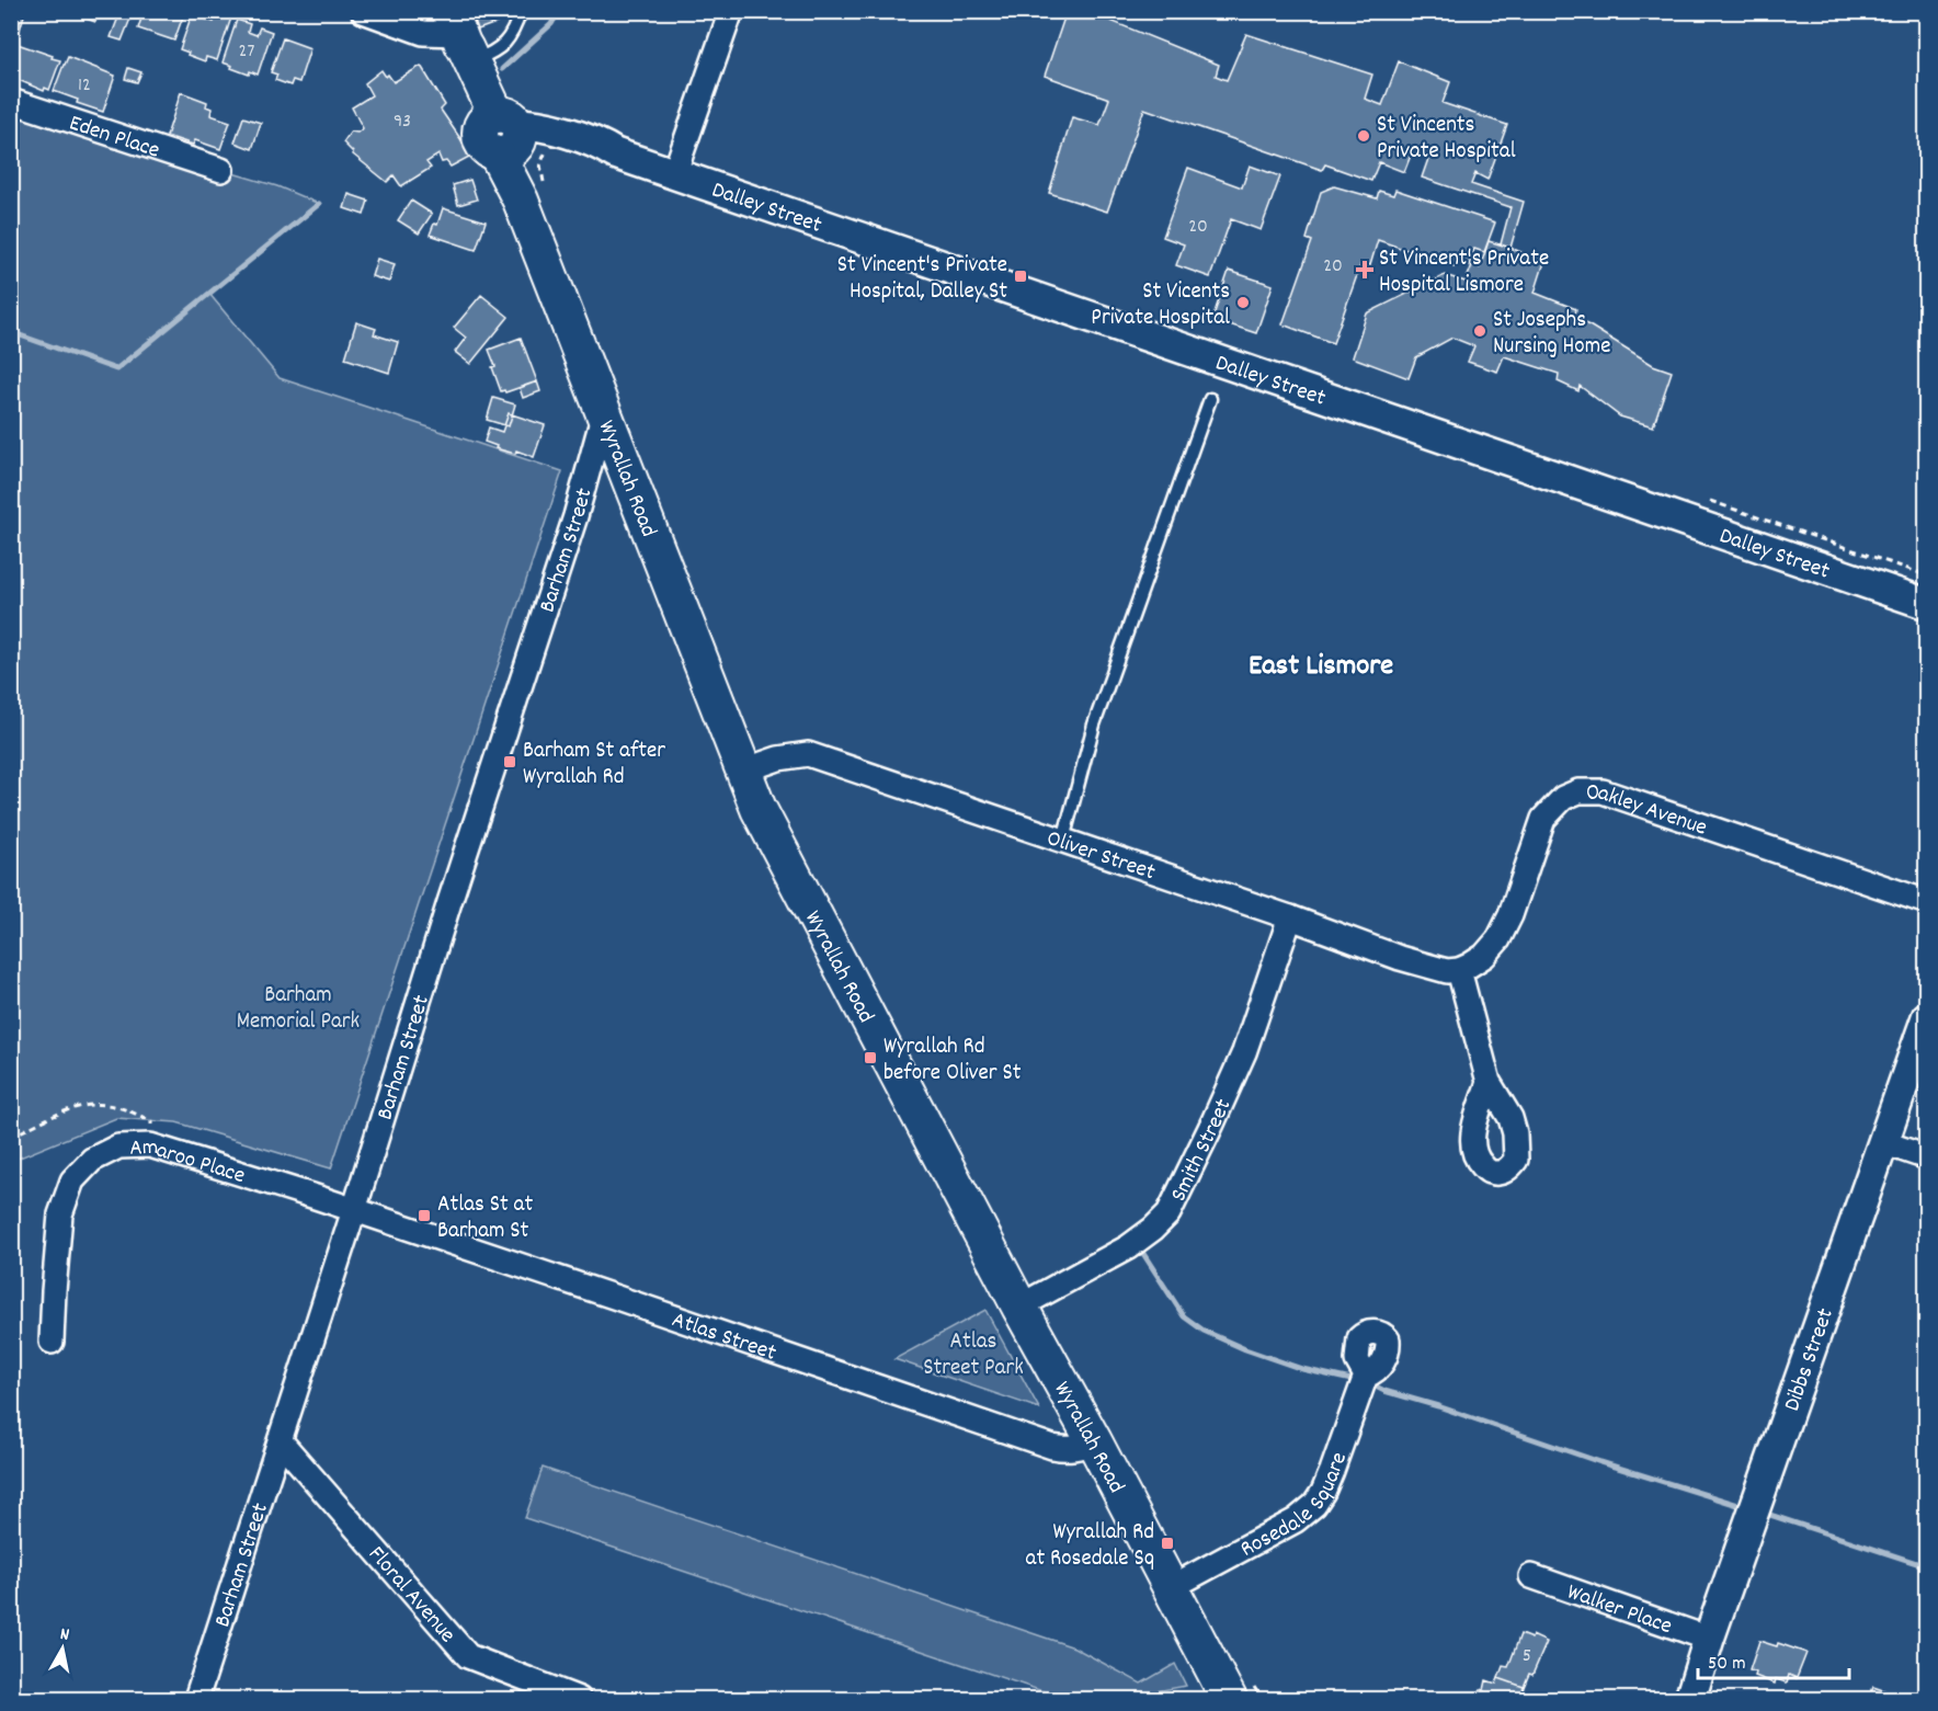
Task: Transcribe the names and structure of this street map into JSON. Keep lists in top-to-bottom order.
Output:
{
  "streets": {
    "main road": ["Wyrallah Road"],
    "street": [
      "Eden Place",
      "Dalley Street",
      "Barham Street",
      "Oakley Avenue",
      "Oliver Street",
      "Smith Street",
      "Amaroo Place",
      "Atlas Street",
      "Dibbs Street",
      "Rosedale Square",
      "Floral Avenue",
      "Walker Place"
    ]
  },
  "crossings": [
    ["Dalley Street", "Wyrallah Road"],
    ["Wyrallah Road", "Barham Street"],
    ["Wyrallah Road", "Oliver Street"],
    ["Wyrallah Road", "Smith Street"],
    ["Wyrallah Road", "Atlas Street"],
    ["Wyrallah Road", "Rosedale Square"],
    ["Barham Street", "Amaroo Place"],
    ["Barham Street", "Atlas Street"],
    ["Barham Street", "Floral Avenue"],
    ["Oakley Avenue", "Oliver Street"],
    ["Oliver Street", "Smith Street"],
    ["Amaroo Place", "Atlas Street"],
    ["Dibbs Street", "Walker Place"]
  ],
  "districts": ["East Lismore"],
  "parks": ["Barham Memorial Park", "Atlas Street Park"],
  "places": {
    "other": ["St Vincents Private Hospital", "St Vicents Private Hospital", "St Josephs Nursing Home"],
    "health": ["St Vincent's Private Hospital Lismore"],
    "transit": [
      "St Vincent's Private Hospital, Dalley St",
      "Barham St after Wyrallah Rd",
      "Wyrallah Rd before Oliver St",
      "Atlas St at Barham St",
      "Wyrallah Rd at Rosedale Sq"
    ]
  },
  "house_numbers": [
    "27",
    "12",
    "93",
    "20",
    "20",
    "5"
  ],
  "scale_bar": "50 m",
  "north": "top"
}
